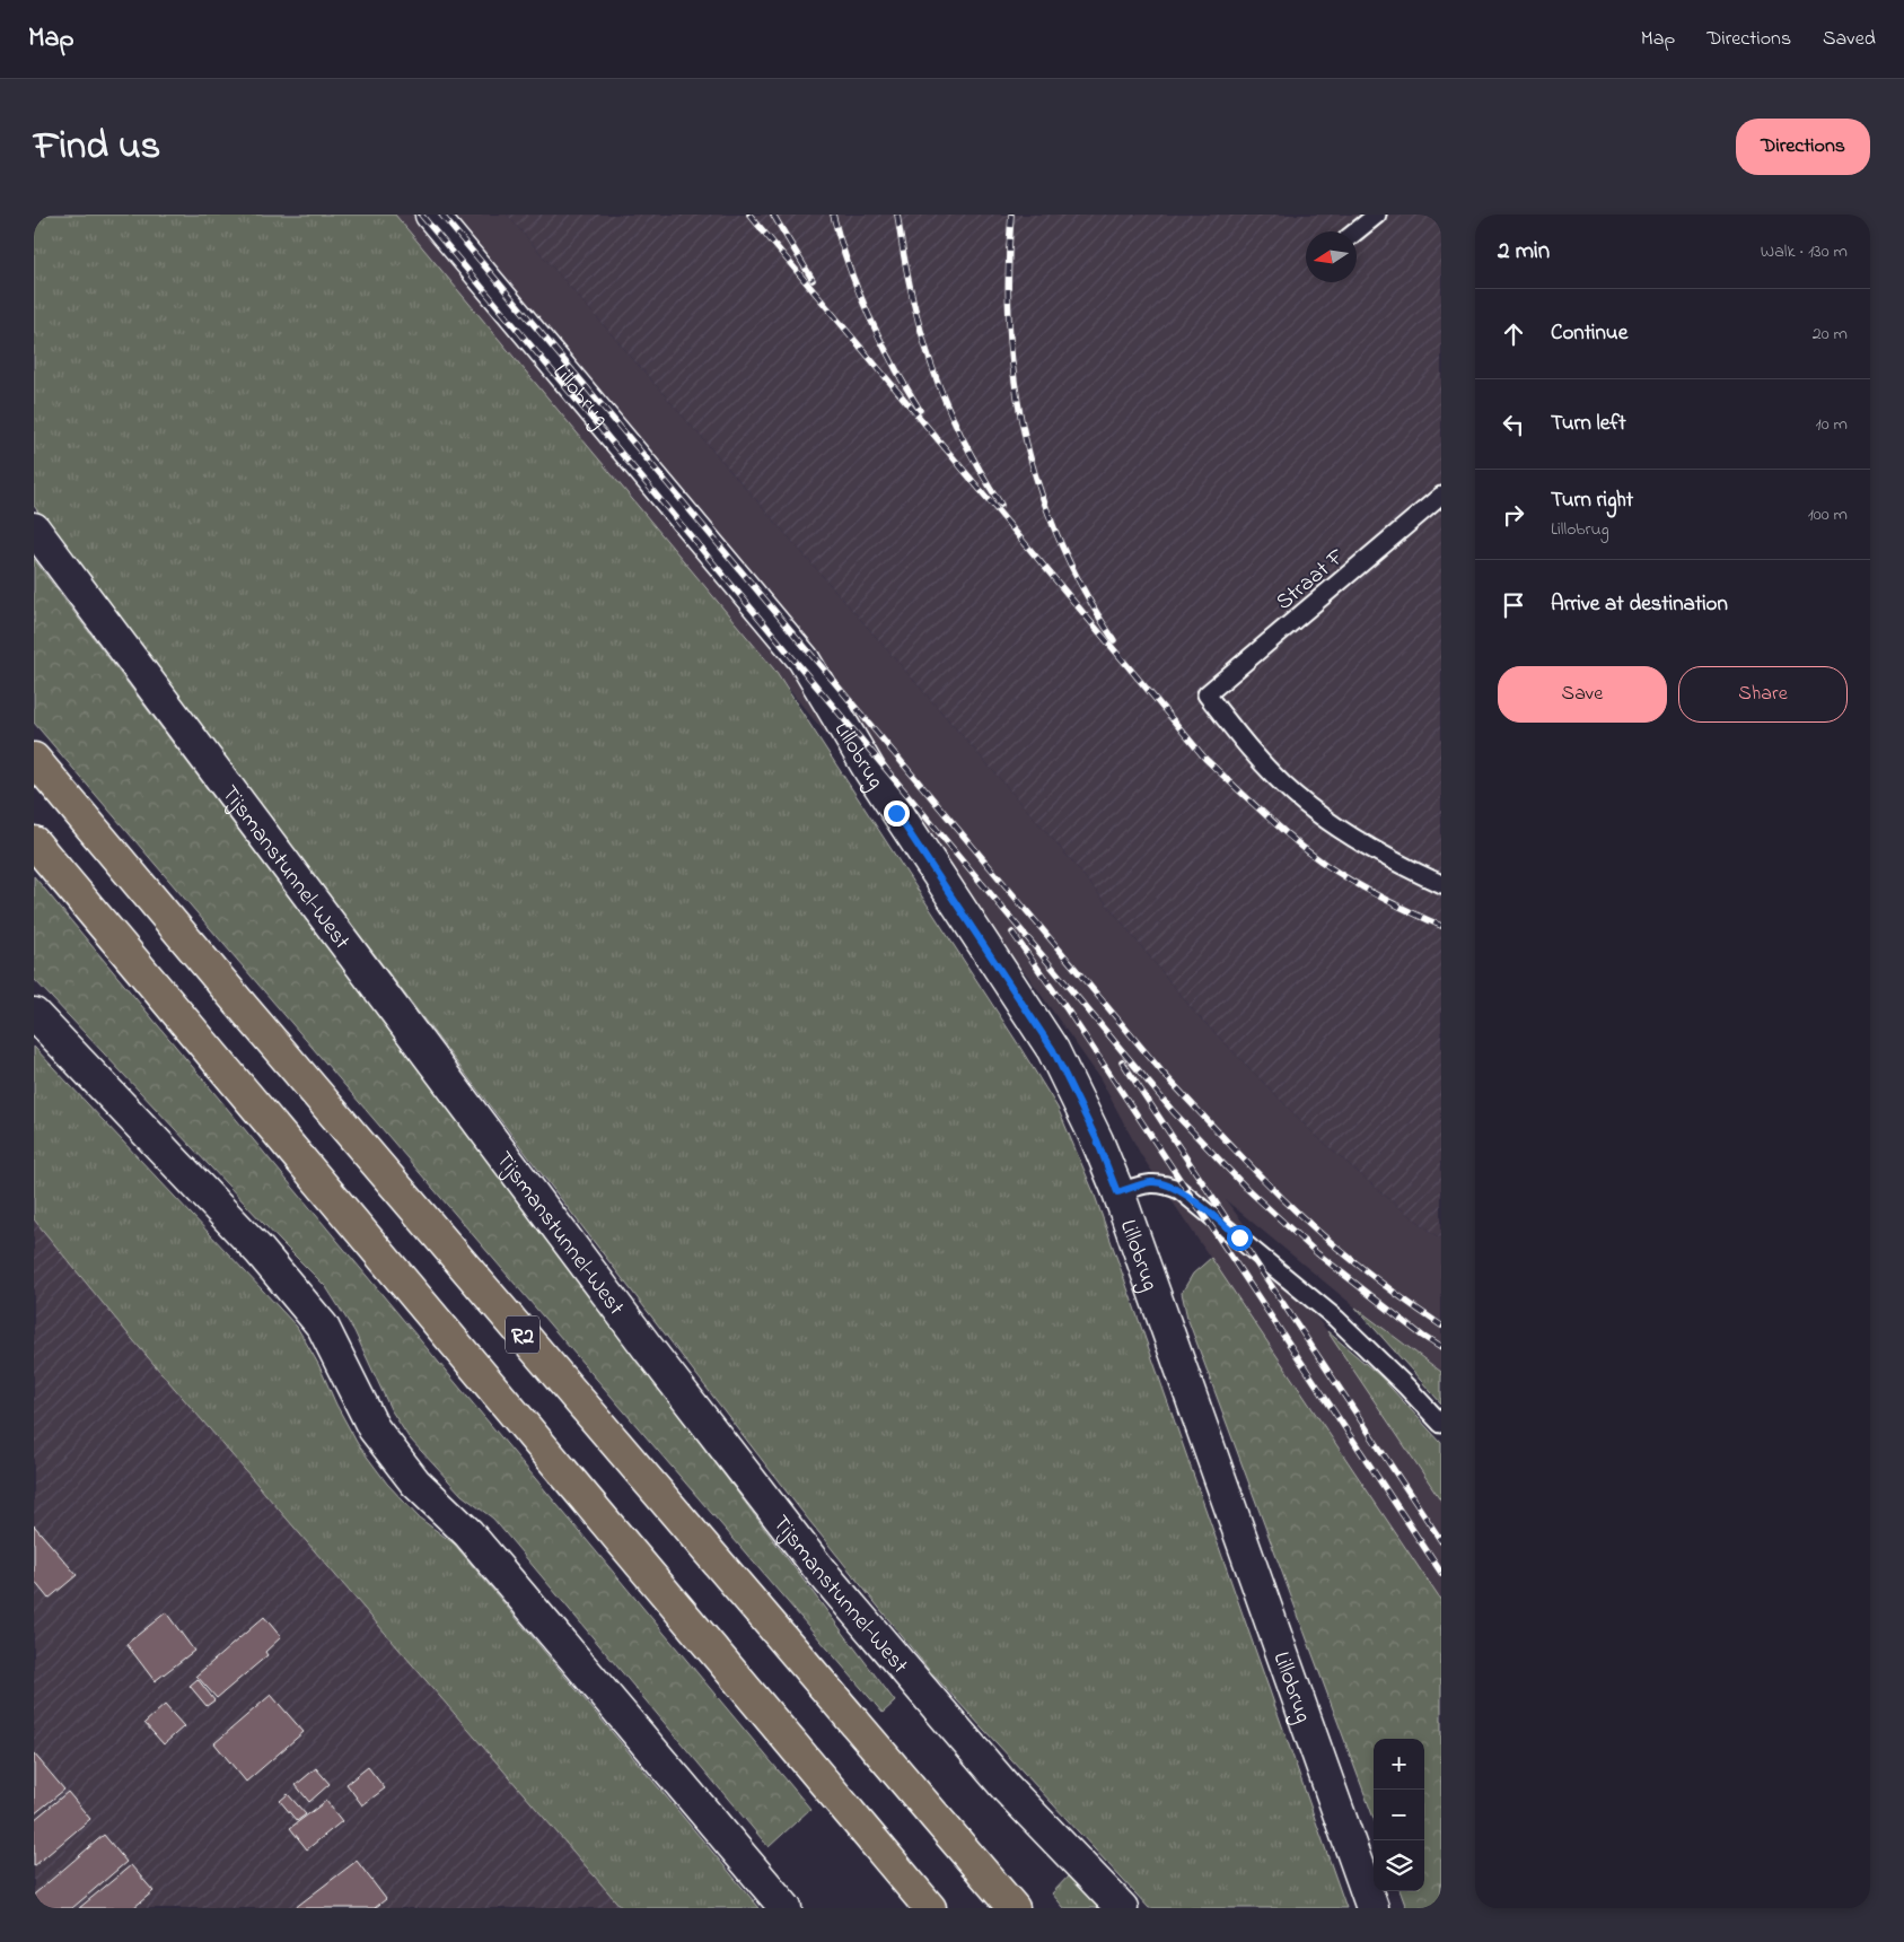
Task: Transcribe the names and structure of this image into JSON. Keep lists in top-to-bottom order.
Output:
{
  "streets": {
    "highway": ["R2"],
    "street": ["Lillobrug", "Tijsmanstunnel-West"],
    "lane": ["Straat F"]
  },
  "north": "left",
  "page": {
    "header": "Map",
    "nav": ["Map", "Directions", "Saved"],
    "title": "Find us",
    "buttons": [
      "Directions",
      ["Save", "Share"]
    ],
    "heading": ["2 min", "Walk · 130 m"],
    "list": [
      ["Continue", "20 m"],
      ["Turn left", "10 m"],
      ["Turn right", "Lillobrug", "100 m"],
      "Arrive at destination"
    ],
    "map_buttons": ["+", "−"]
  }
}
